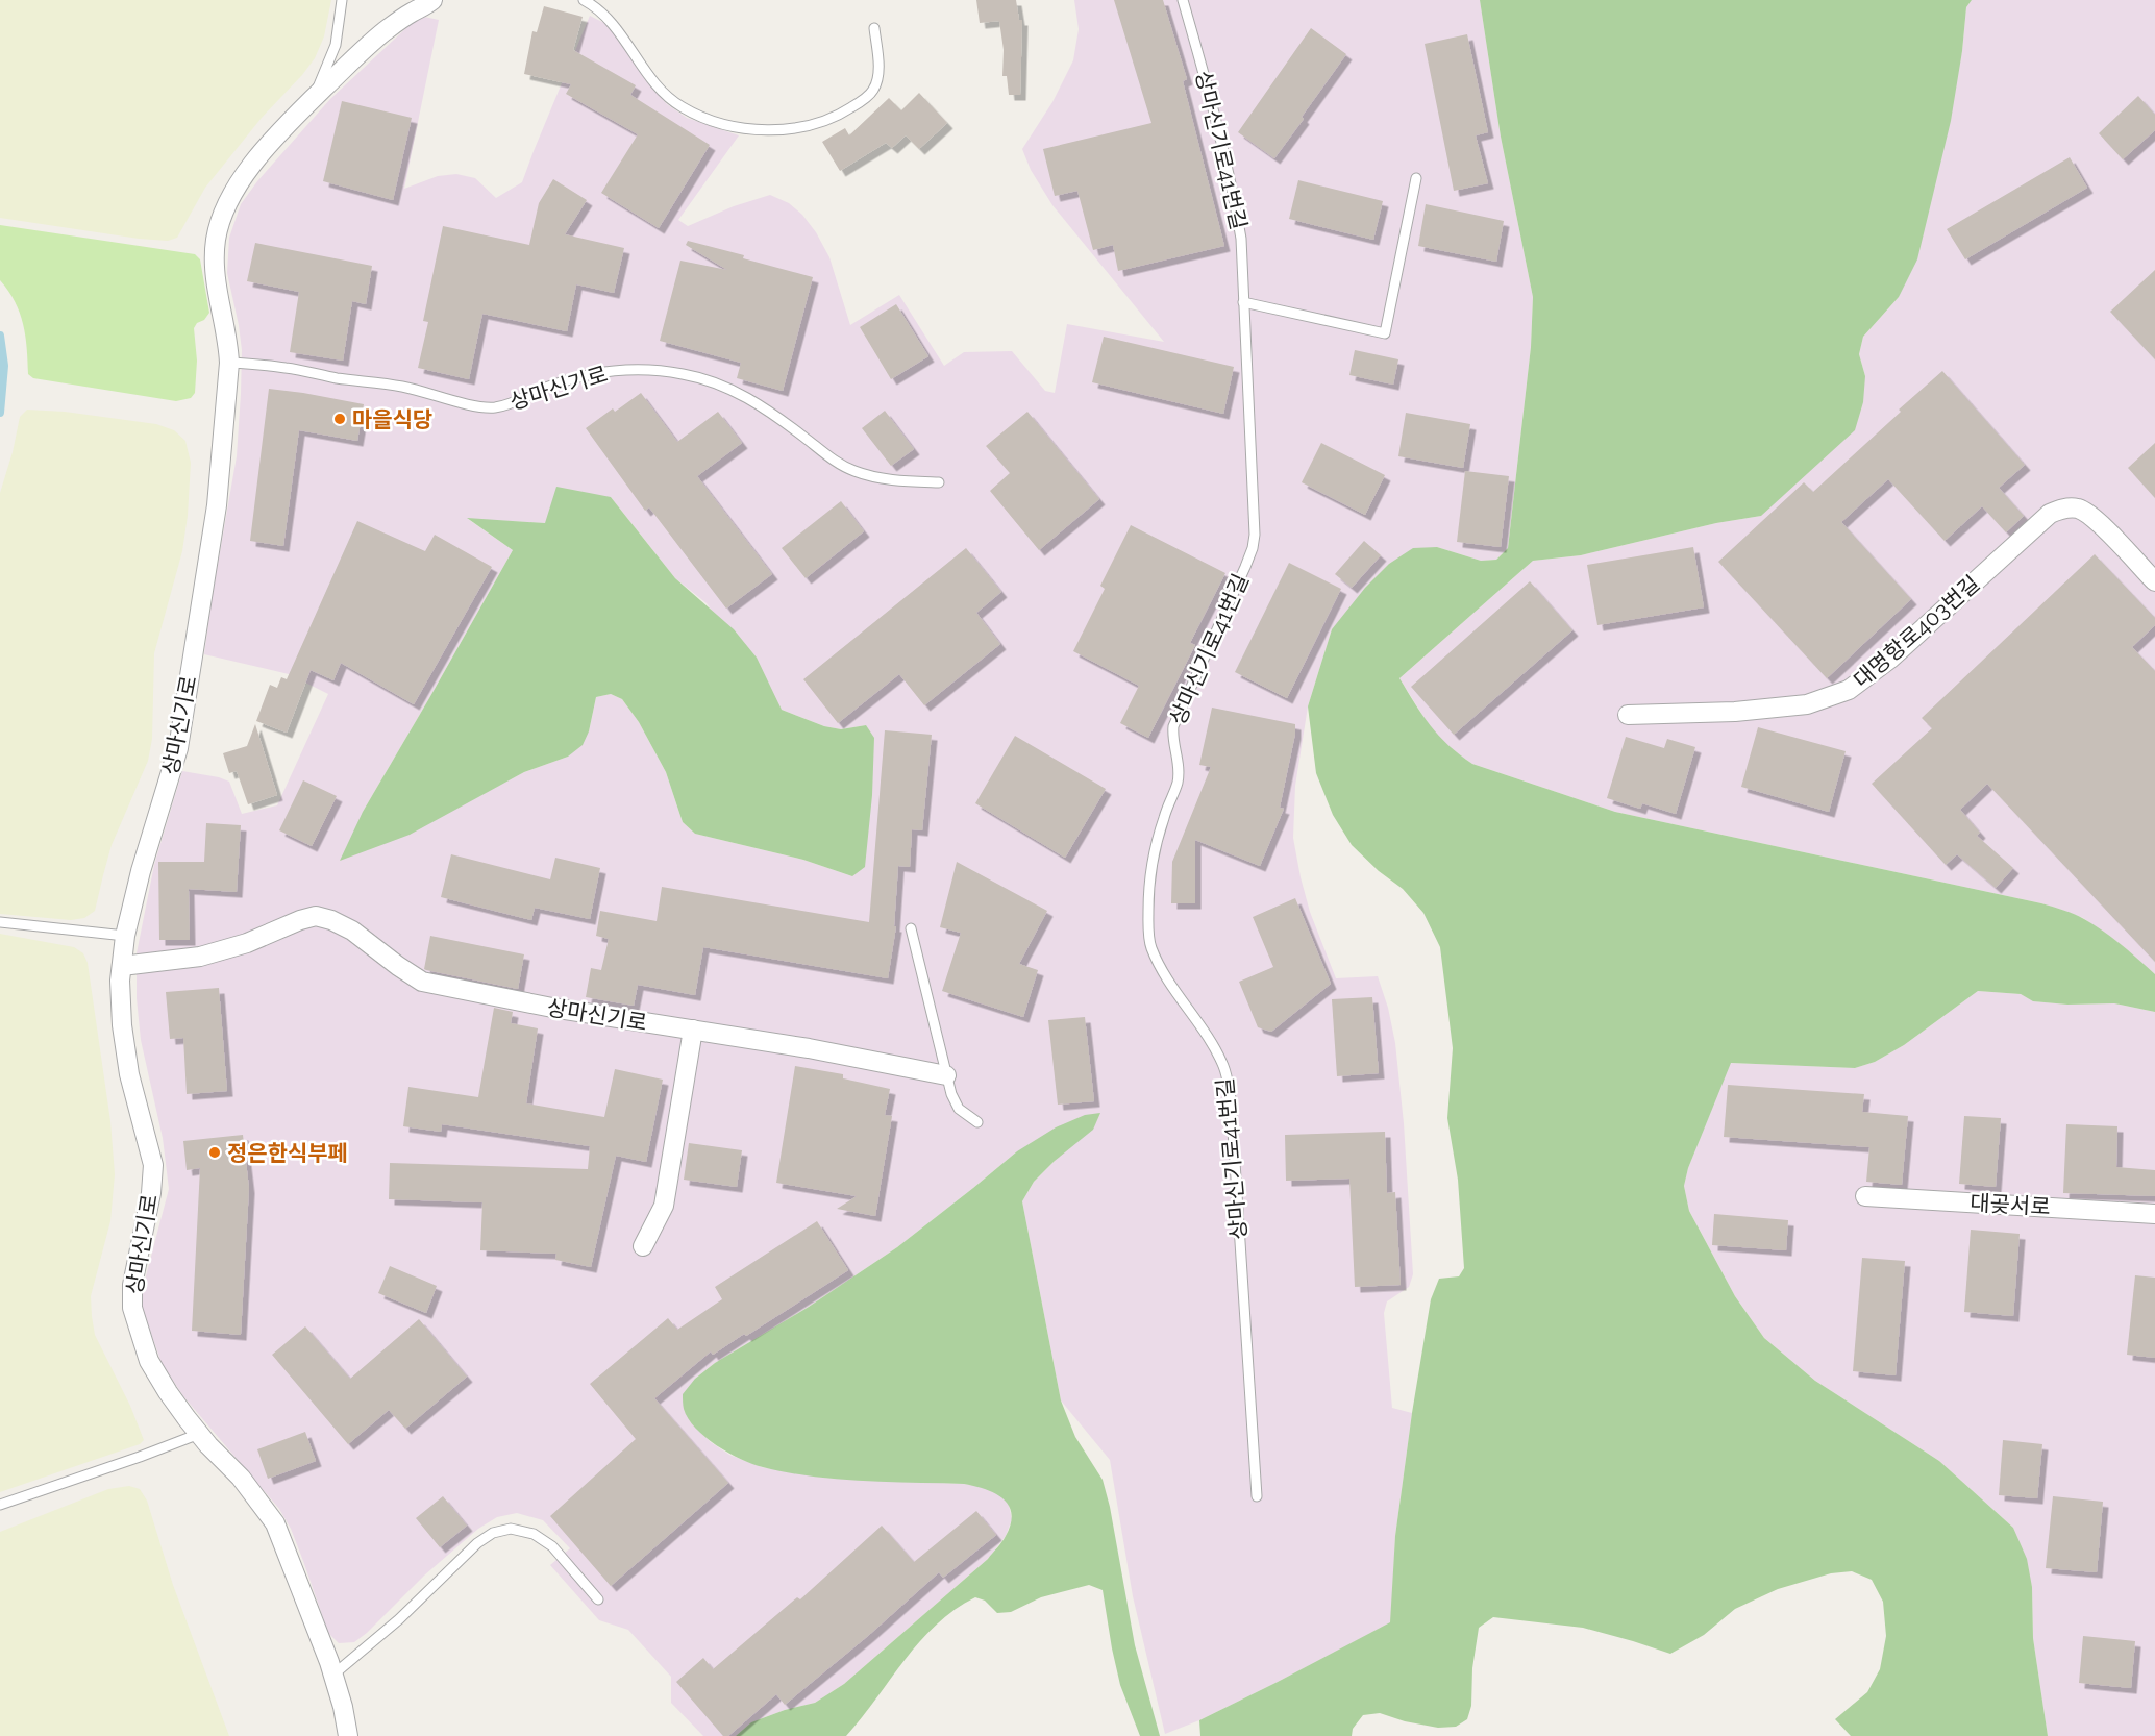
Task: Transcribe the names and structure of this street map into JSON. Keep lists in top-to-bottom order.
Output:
{
  "streets": {
    "street": ["상마신기로", "대명항로403번길", "대곶서로"],
    "lane": ["상마신기로41번길"]
  },
  "places": ["마을식당", "정은한식부페"]
}
